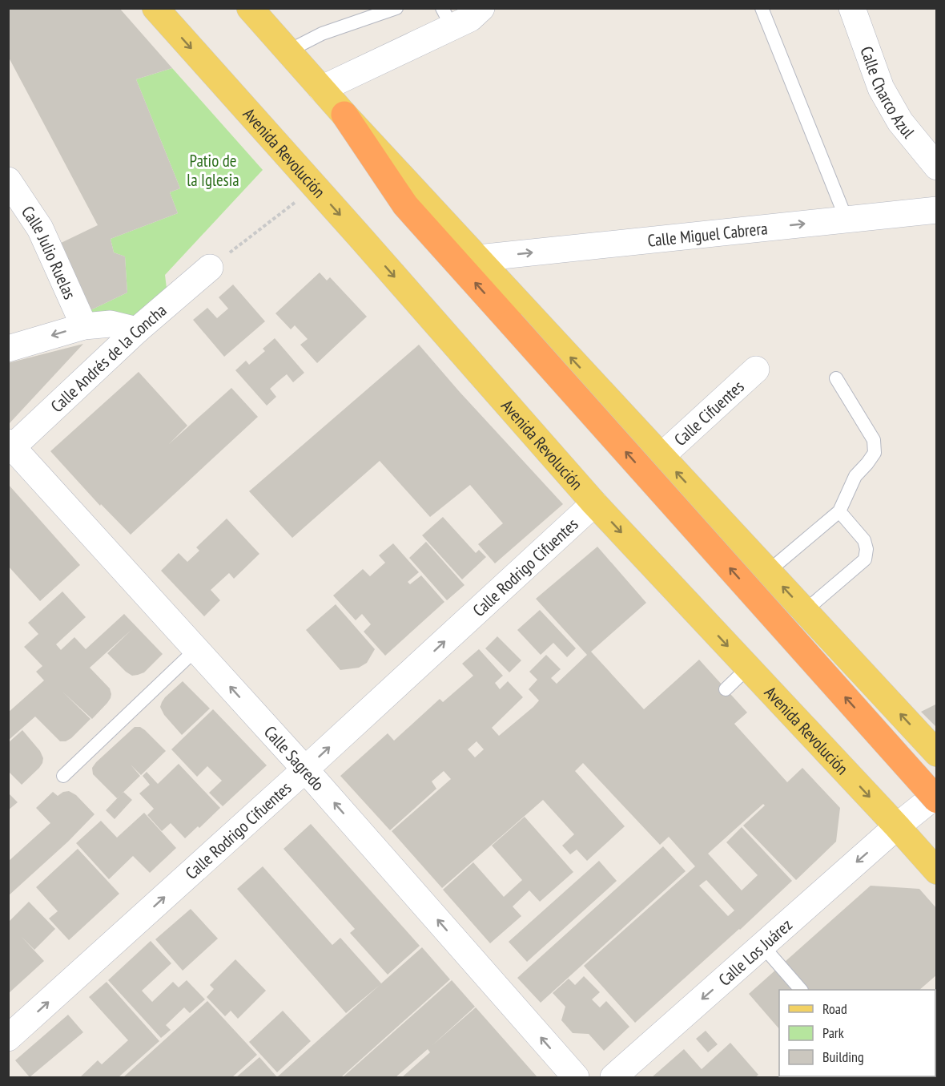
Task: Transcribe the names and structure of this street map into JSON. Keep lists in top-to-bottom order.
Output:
{
  "streets": {
    "main road": ["Avenida Revolución"],
    "street": [
      "Calle Charco Azul",
      "Calle Miguel Cabrera",
      "Calle Julio Ruelas",
      "Calle Andrés de la Concha",
      "Calle Cifuentes",
      "Calle Rodrigo Cifuentes",
      "Calle Sagredo",
      "Calle Los Juárez"
    ]
  },
  "crossings": [
    ["Avenida Revolución", "Calle Rodrigo Cifuentes"],
    ["Avenida Revolución", "Calle Los Juárez"],
    ["Calle Andrés de la Concha", "Calle Sagredo"],
    ["Calle Rodrigo Cifuentes", "Calle Sagredo"]
  ],
  "one_way": [
    "Calle Miguel Cabrera",
    "Calle Rodrigo Cifuentes",
    "Calle Sagredo",
    "Calle Los Juárez"
  ],
  "parks": ["Patio de la Iglesia"],
  "legend": ["Road", "Park", "Building"]
}
